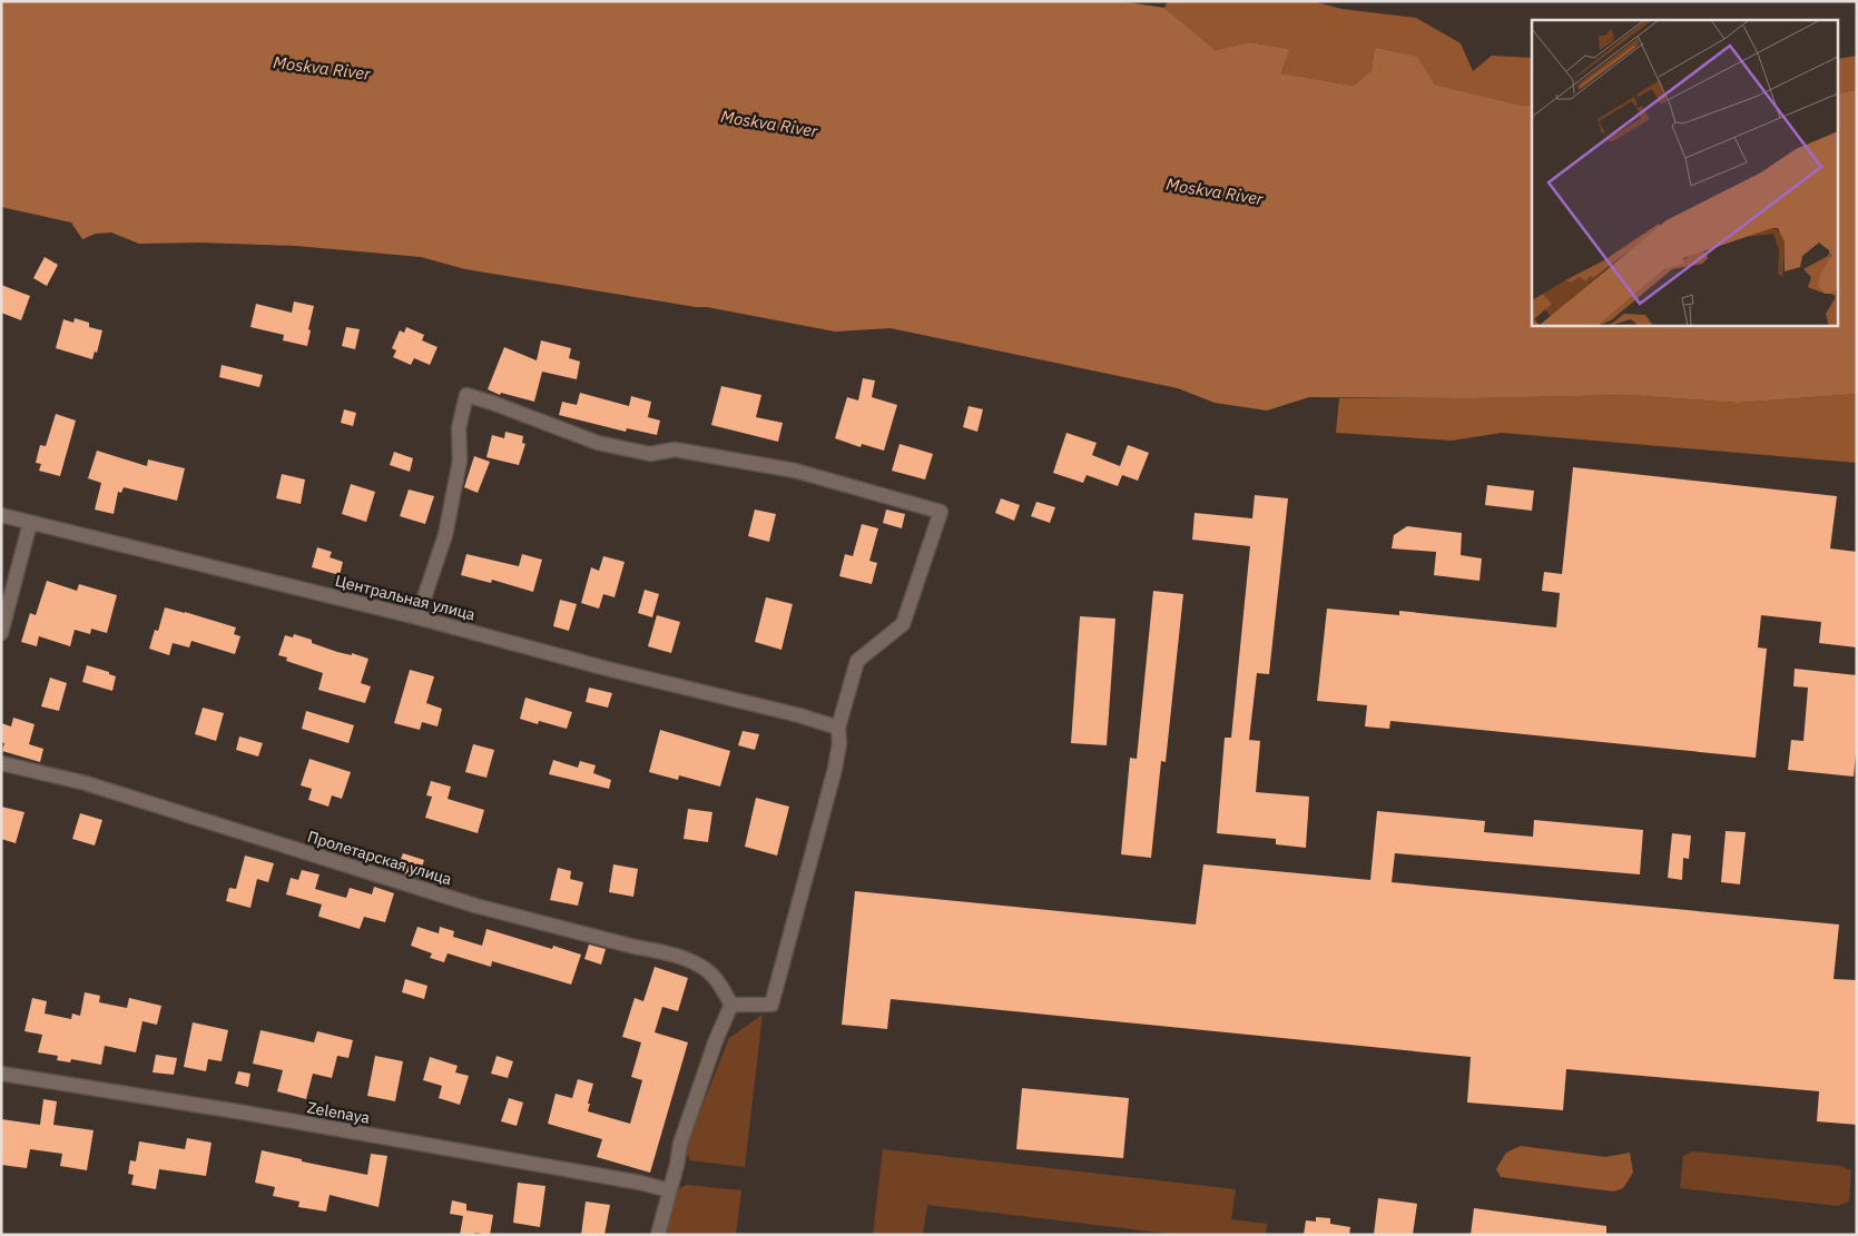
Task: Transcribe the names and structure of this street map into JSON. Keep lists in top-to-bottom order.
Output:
{
  "streets": {
    "street": ["Центральная улица", "Пролетарская улица", "Zelenaya"]
  },
  "water": ["Moskva River"]
}
